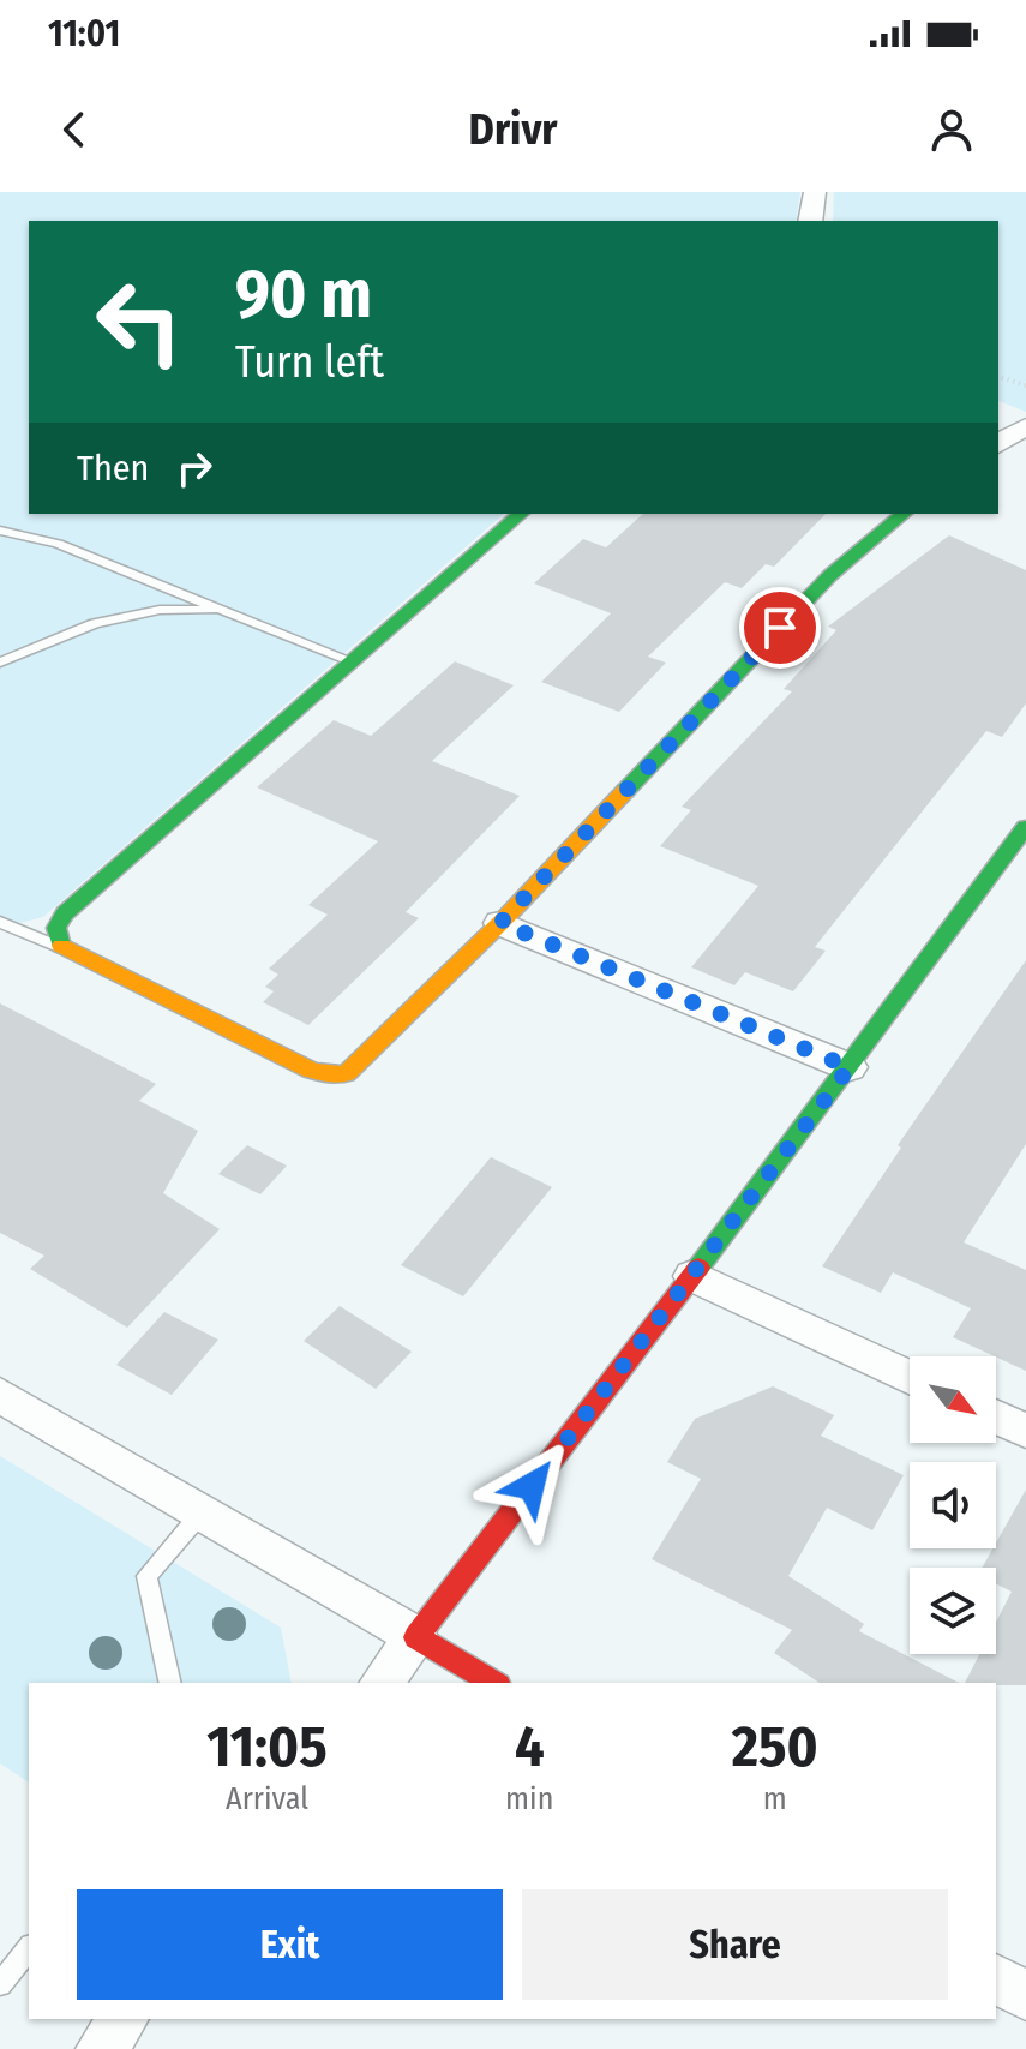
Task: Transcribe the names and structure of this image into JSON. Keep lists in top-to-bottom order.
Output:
{
  "north": "bottom right",
  "page": {
    "status": "11:01",
    "header": "Drivr",
    "turn": ["90 m", "Turn left"],
    "then": "Then",
    "eta": [
      "11:05",
      "Arrival",
      "4",
      "min",
      "250",
      "m"
    ],
    "buttons": ["Exit", "Share"]
  }
}
